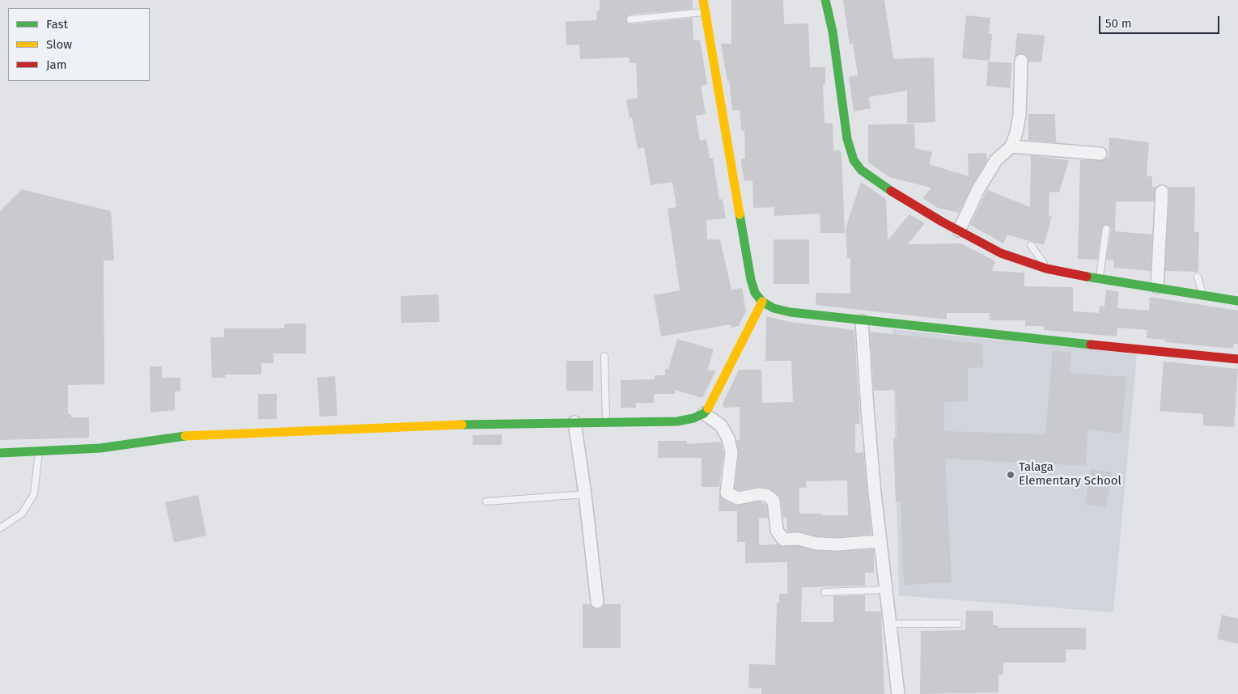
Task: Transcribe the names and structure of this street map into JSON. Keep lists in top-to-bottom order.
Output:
{
  "places": ["Talaga Elementary School"],
  "legend": ["Fast", "Slow", "Jam"],
  "scale_bar": "50 m"
}
